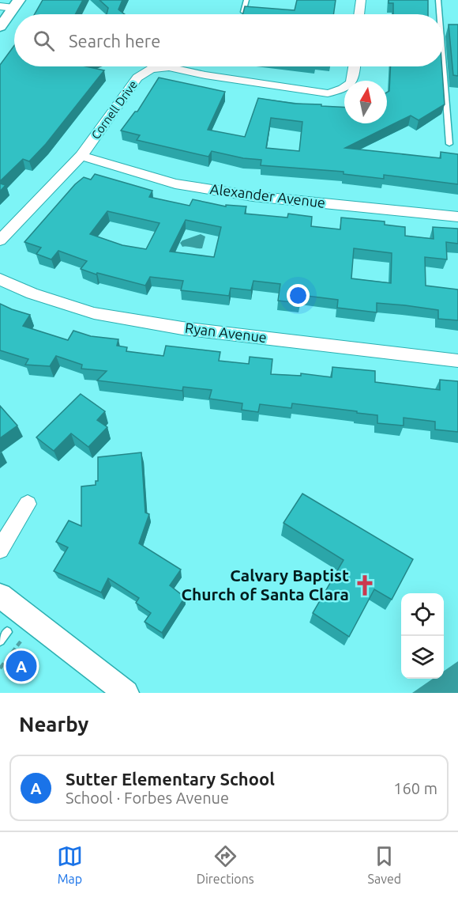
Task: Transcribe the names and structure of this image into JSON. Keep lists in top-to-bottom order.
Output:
{
  "streets": {
    "street": ["Cornell Drive", "Alexander Avenue", "Ryan Avenue"]
  },
  "crossings": [
    ["Cornell Drive", "Alexander Avenue"]
  ],
  "places": {
    "church": ["Calvary Baptist Church of Santa Clara"]
  },
  "north": "top",
  "page": {
    "search": "Search here",
    "pins": "A",
    "heading": "Nearby",
    "list": [
      {
        "mark": "A",
        "name": "Sutter Elementary School",
        "note": "School · Forbes Avenue",
        "value": "160 m"
      }
    ],
    "nav": ["Map", "Directions", "Saved"]
  }
}
